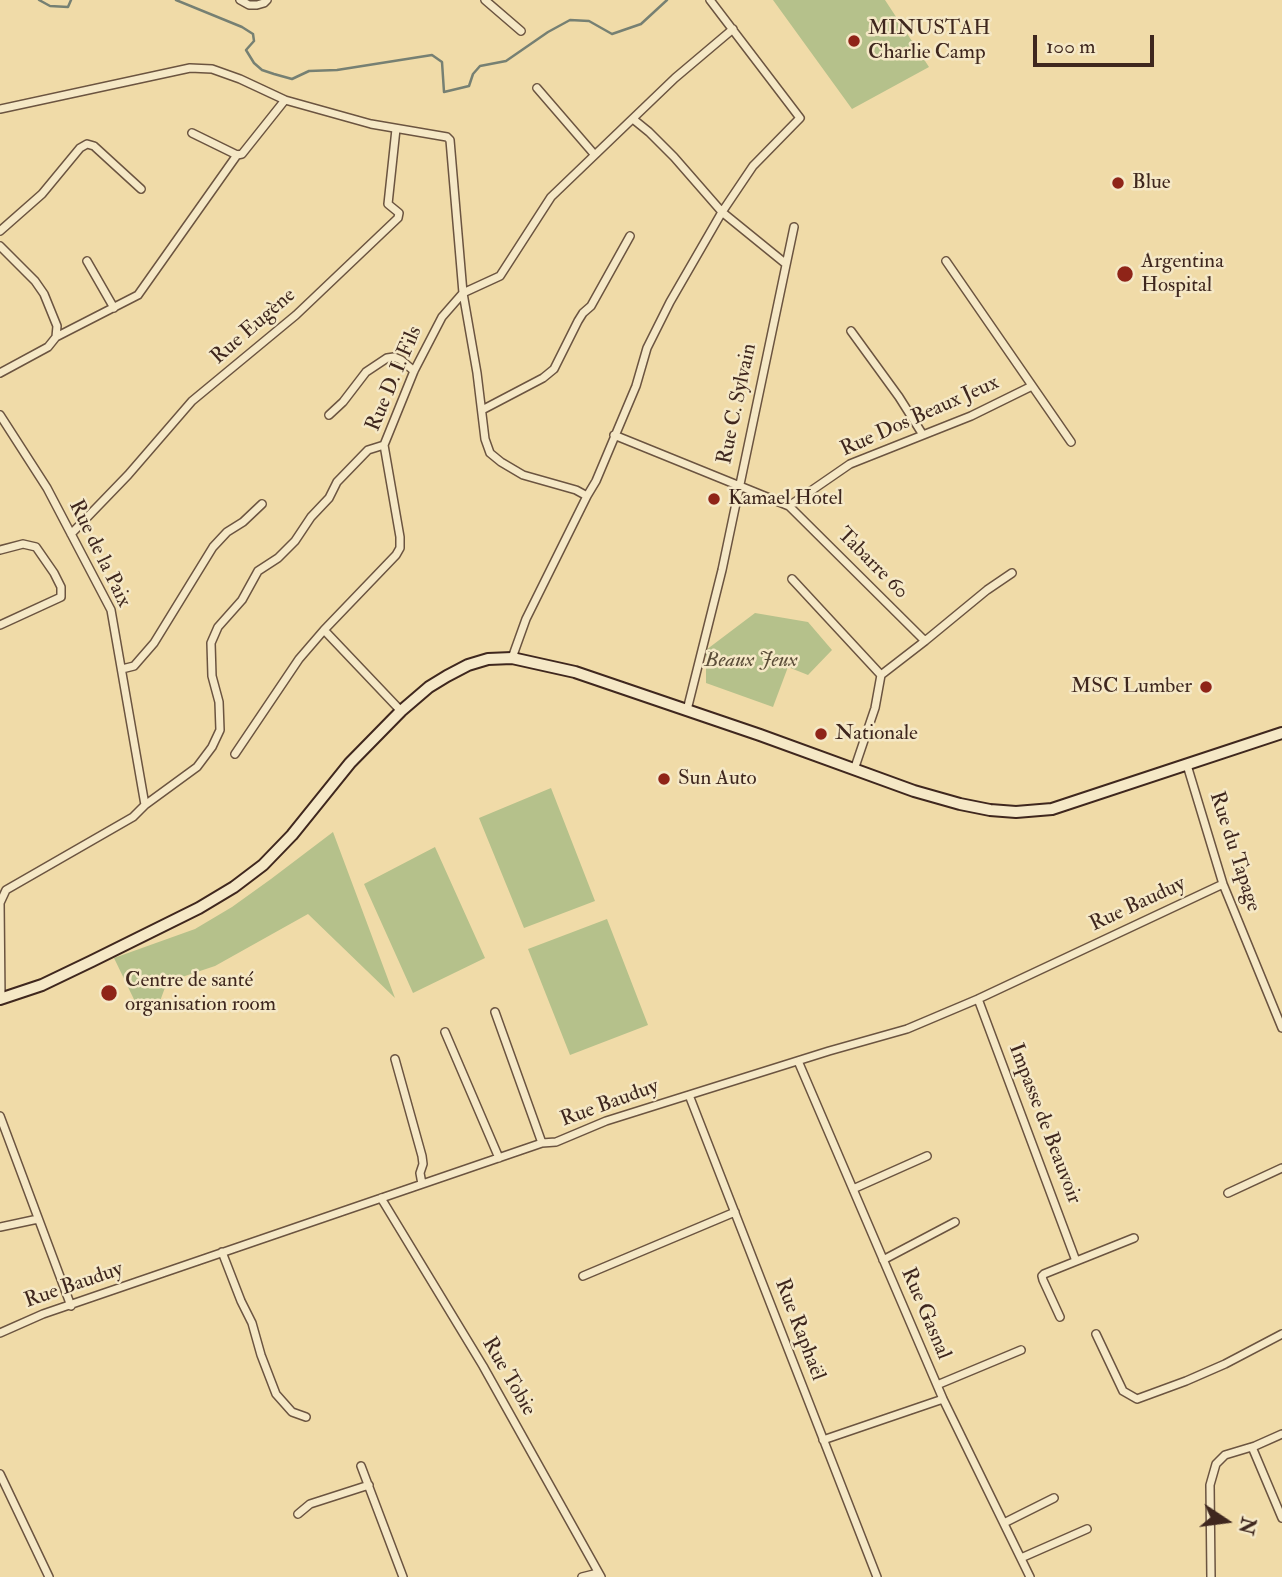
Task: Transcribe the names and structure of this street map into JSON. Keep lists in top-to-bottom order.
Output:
{
  "streets": {
    "street": [
      "Rue Eugène",
      "Rue D. I. Fils",
      "Rue C. Sylvain",
      "Rue Dos Beaux Jeux",
      "Rue de la Paix",
      "Tabarre 60",
      "Rue du Tapage",
      "Rue Bauduy",
      "Impasse de Beauvoir",
      "Rue Gasnal",
      "Rue Raphaël",
      "Rue Tobie"
    ]
  },
  "crossings": [
    ["Rue Eugène", "Rue de la Paix"],
    ["Rue C. Sylvain", "Tabarre 60"],
    ["Rue Dos Beaux Jeux", "Tabarre 60"],
    ["Rue du Tapage", "Rue Bauduy"],
    ["Rue Bauduy", "Impasse de Beauvoir"],
    ["Rue Bauduy", "Rue Gasnal"],
    ["Rue Bauduy", "Rue Raphaël"],
    ["Rue Bauduy", "Rue Tobie"]
  ],
  "parks": ["Beaux Jeux"],
  "places": [
    "MINUSTAH Charlie Camp",
    "Blue",
    "Argentina Hospital",
    "Kamael Hotel",
    "MSC Lumber",
    "Nationale",
    "Sun Auto",
    "Centre de santé organisation room"
  ],
  "scale_bar": "100 m",
  "north": "right"
}
